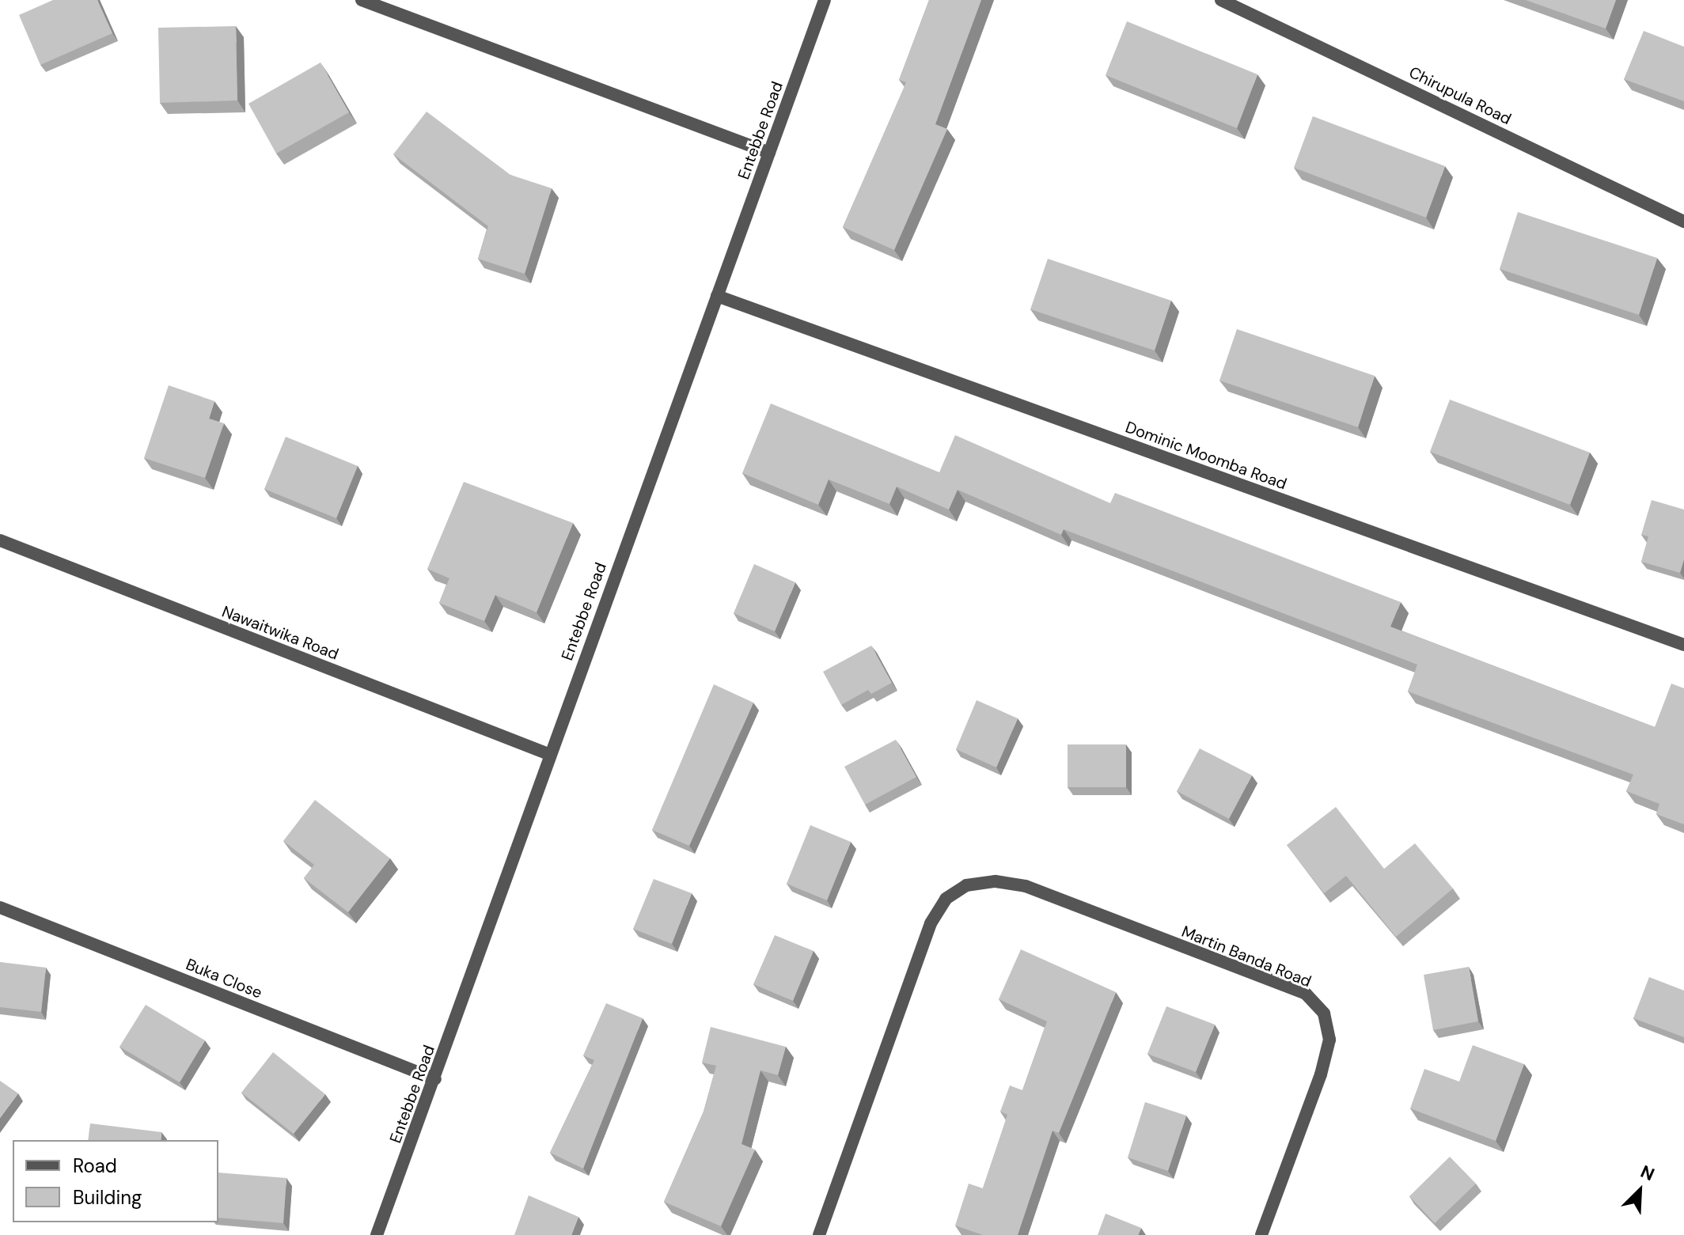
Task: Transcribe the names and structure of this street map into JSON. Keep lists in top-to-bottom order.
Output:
{
  "streets": {
    "street": [
      "Chirupula Road",
      "Entebbe Road",
      "Dominic Moomba Road",
      "Nawaitwika Road",
      "Martin Banda Road",
      "Buka Close"
    ]
  },
  "crossings": [
    ["Entebbe Road", "Dominic Moomba Road"],
    ["Entebbe Road", "Nawaitwika Road"],
    ["Entebbe Road", "Buka Close"]
  ],
  "legend": ["Road", "Building"],
  "north": "top right"
}
